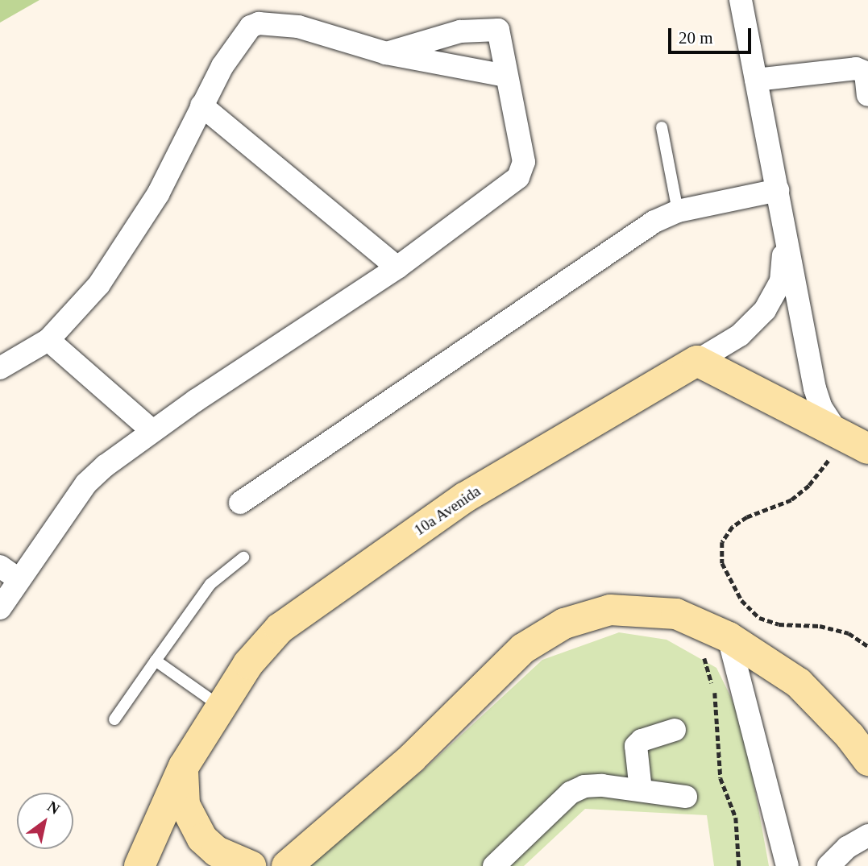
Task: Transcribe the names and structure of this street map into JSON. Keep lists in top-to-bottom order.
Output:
{
  "streets": {
    "street": ["10a Avenida"]
  },
  "scale_bar": "20 m",
  "north": "top right"
}
